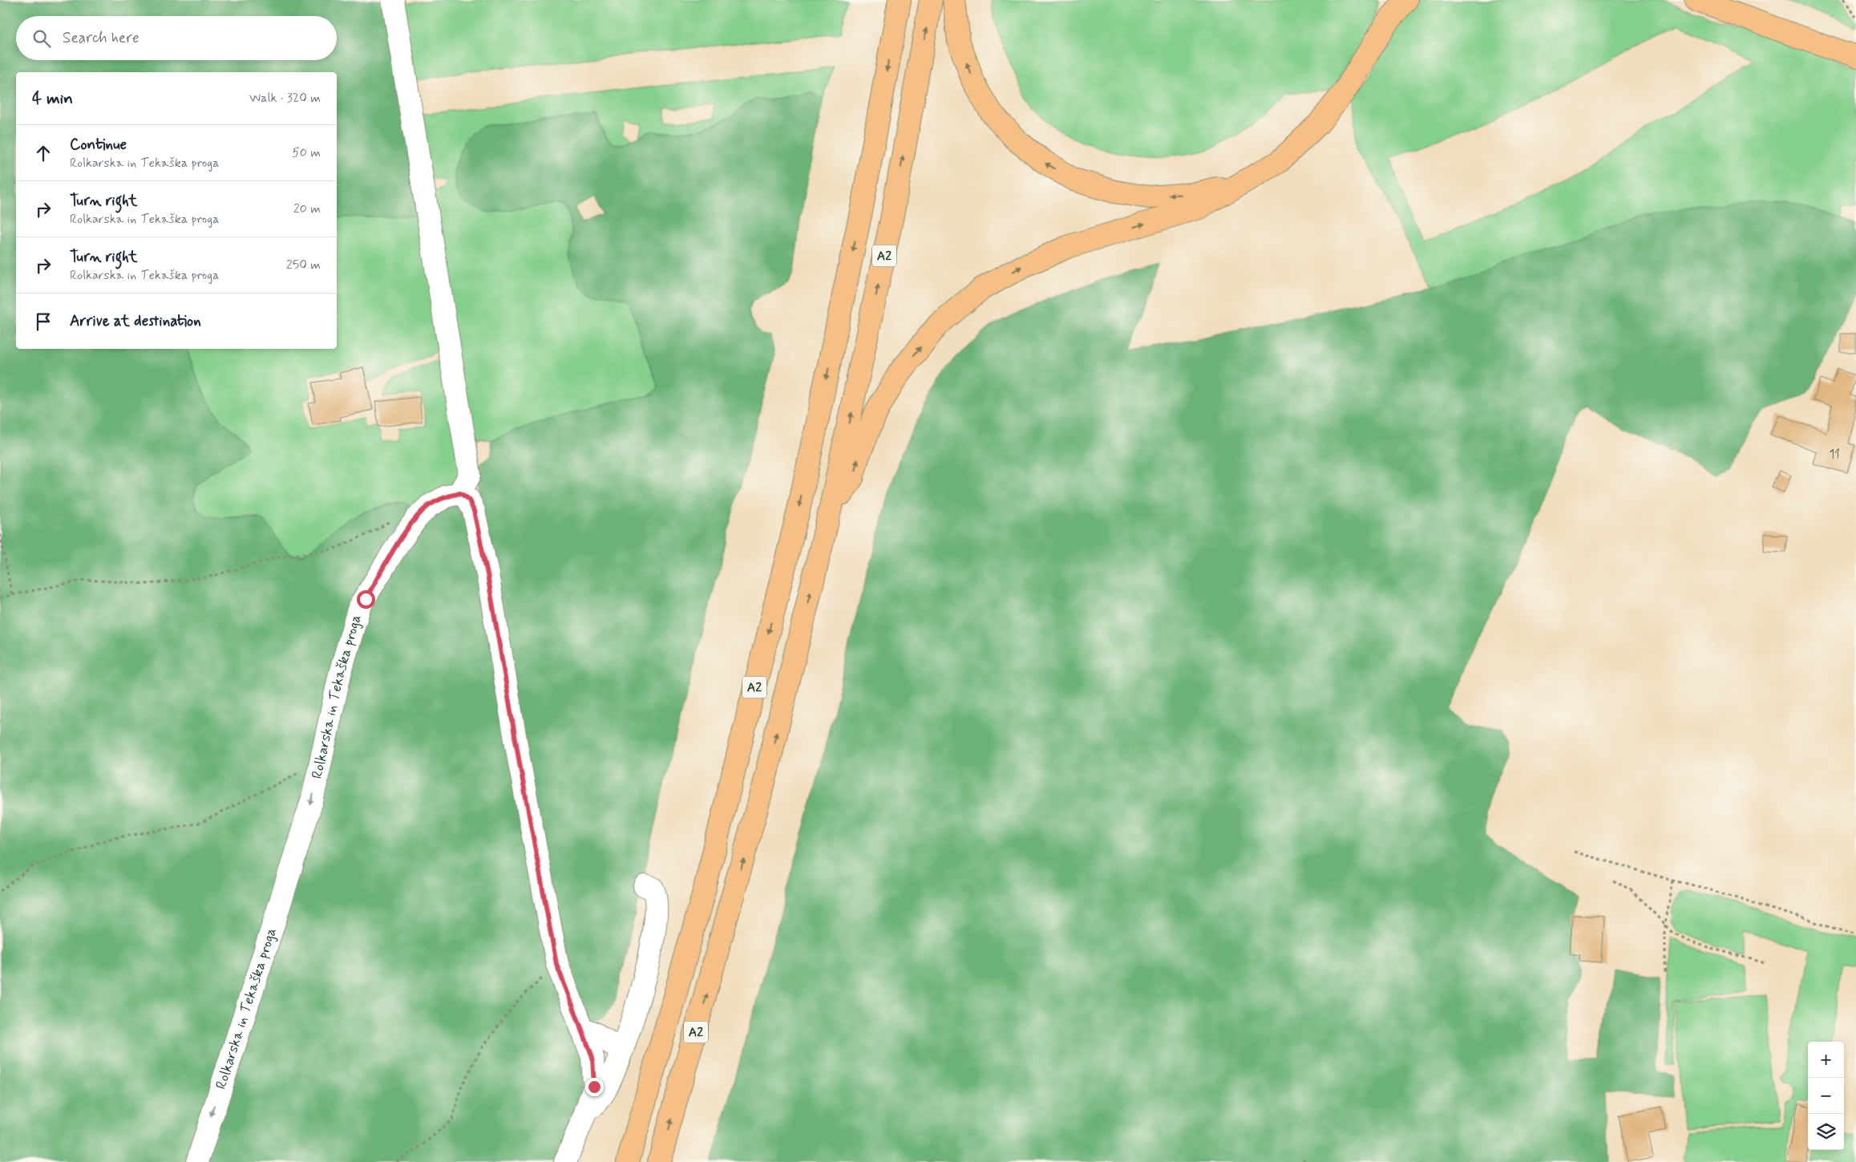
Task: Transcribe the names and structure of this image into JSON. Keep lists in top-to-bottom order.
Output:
{
  "streets": {
    "main road": ["A2"],
    "street": ["Rolkarska in Tekaška proga"]
  },
  "one_way": ["Rolkarska in Tekaška proga"],
  "house_numbers": ["11"],
  "page": {
    "search": "Search here",
    "heading": ["4 min", "Walk · 320 m"],
    "list": [
      ["Continue", "Rolkarska in Tekaška proga", "50 m"],
      ["Turn right", "Rolkarska in Tekaška proga", "20 m"],
      ["Turn right", "Rolkarska in Tekaška proga", "250 m"],
      "Arrive at destination"
    ],
    "map_buttons": ["+", "−"]
  }
}
